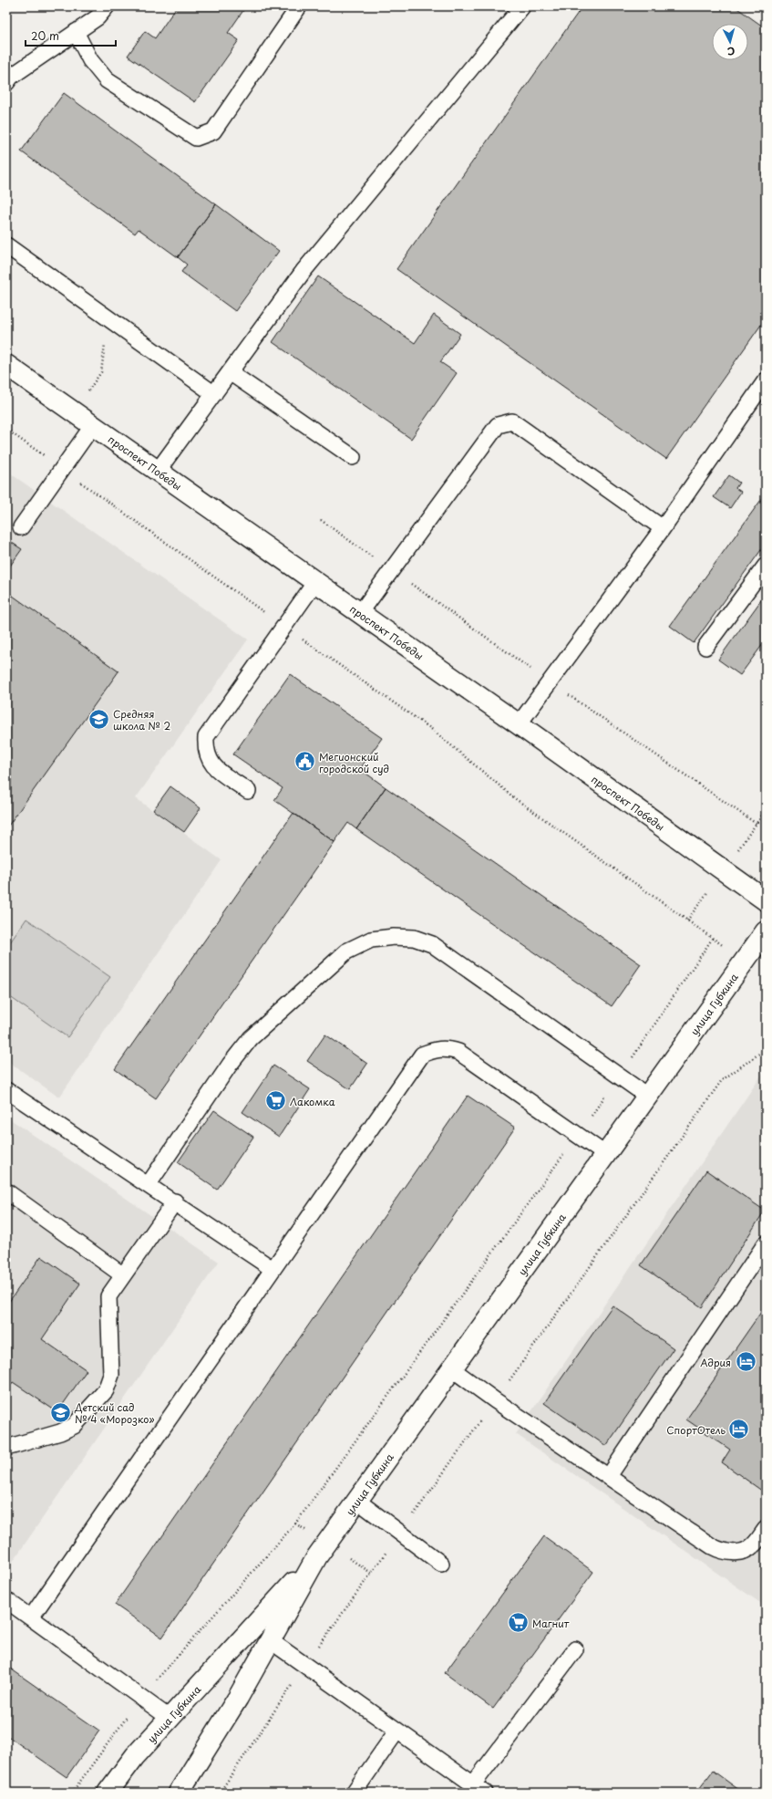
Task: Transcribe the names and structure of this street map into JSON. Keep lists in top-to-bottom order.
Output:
{
  "streets": {
    "main road": ["проспект Победы", "улица Губкина"]
  },
  "places": {
    "school or university": ["Средняя школа № 2", "Детский сад № 4 «Морозко»"],
    "public building": ["Мегионский городской суд"],
    "supermarket": ["Лакомка", "Магнит"],
    "hotel": ["Адрия", "СпортОтель"]
  },
  "scale_bar": "20 m",
  "north": "bottom"
}
